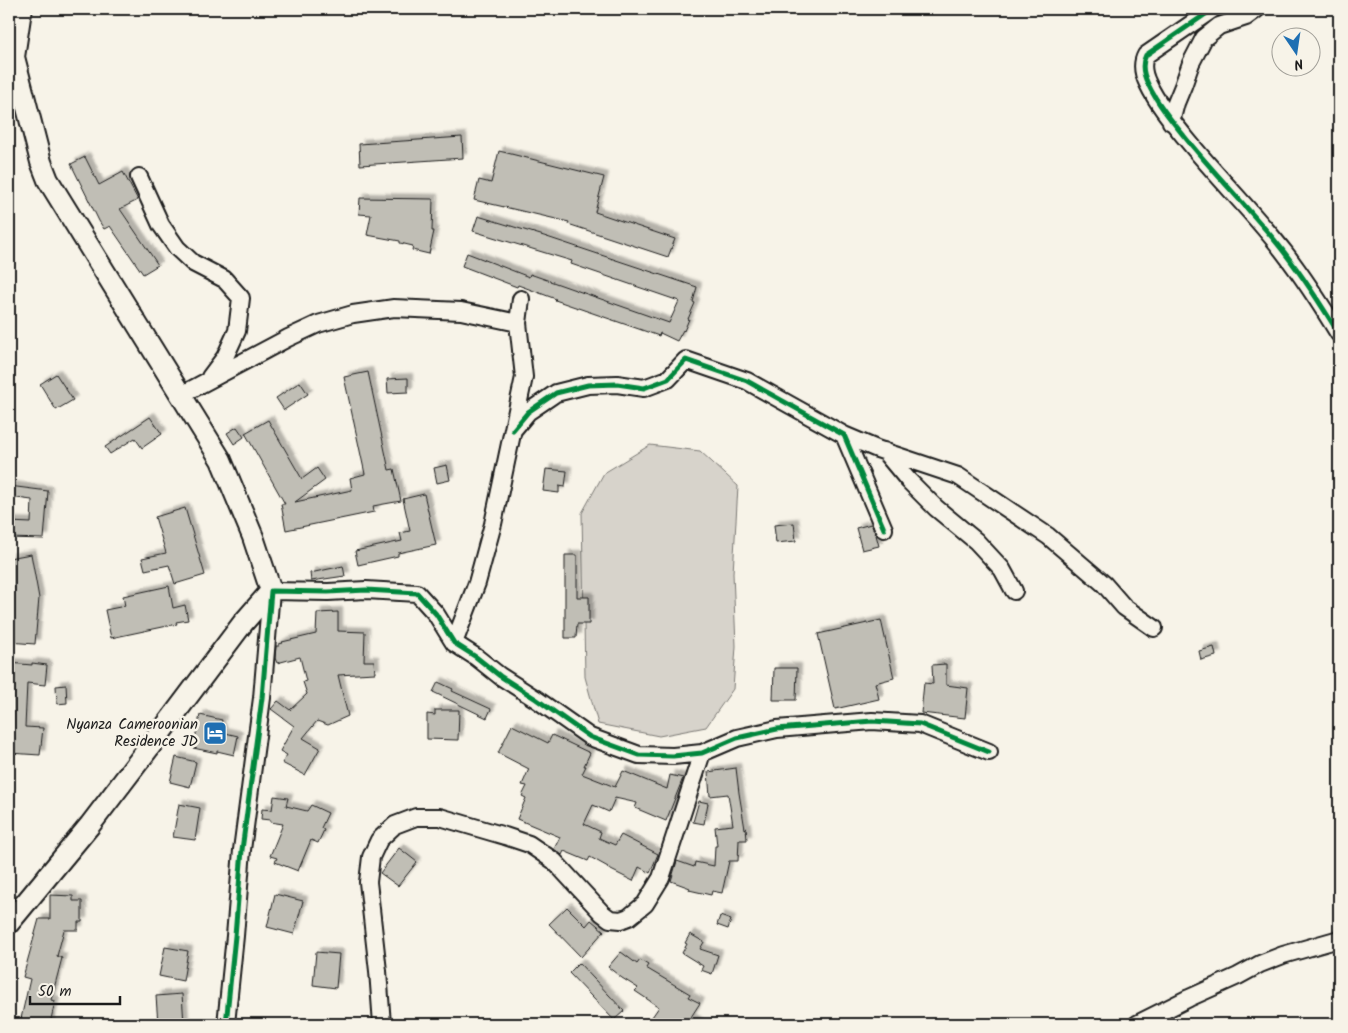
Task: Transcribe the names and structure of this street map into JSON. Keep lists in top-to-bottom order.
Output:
{
  "places": {
    "hotel": ["Nyanza Cameroonian Residence JD"]
  },
  "scale_bar": "50 m",
  "north": "bottom"
}
